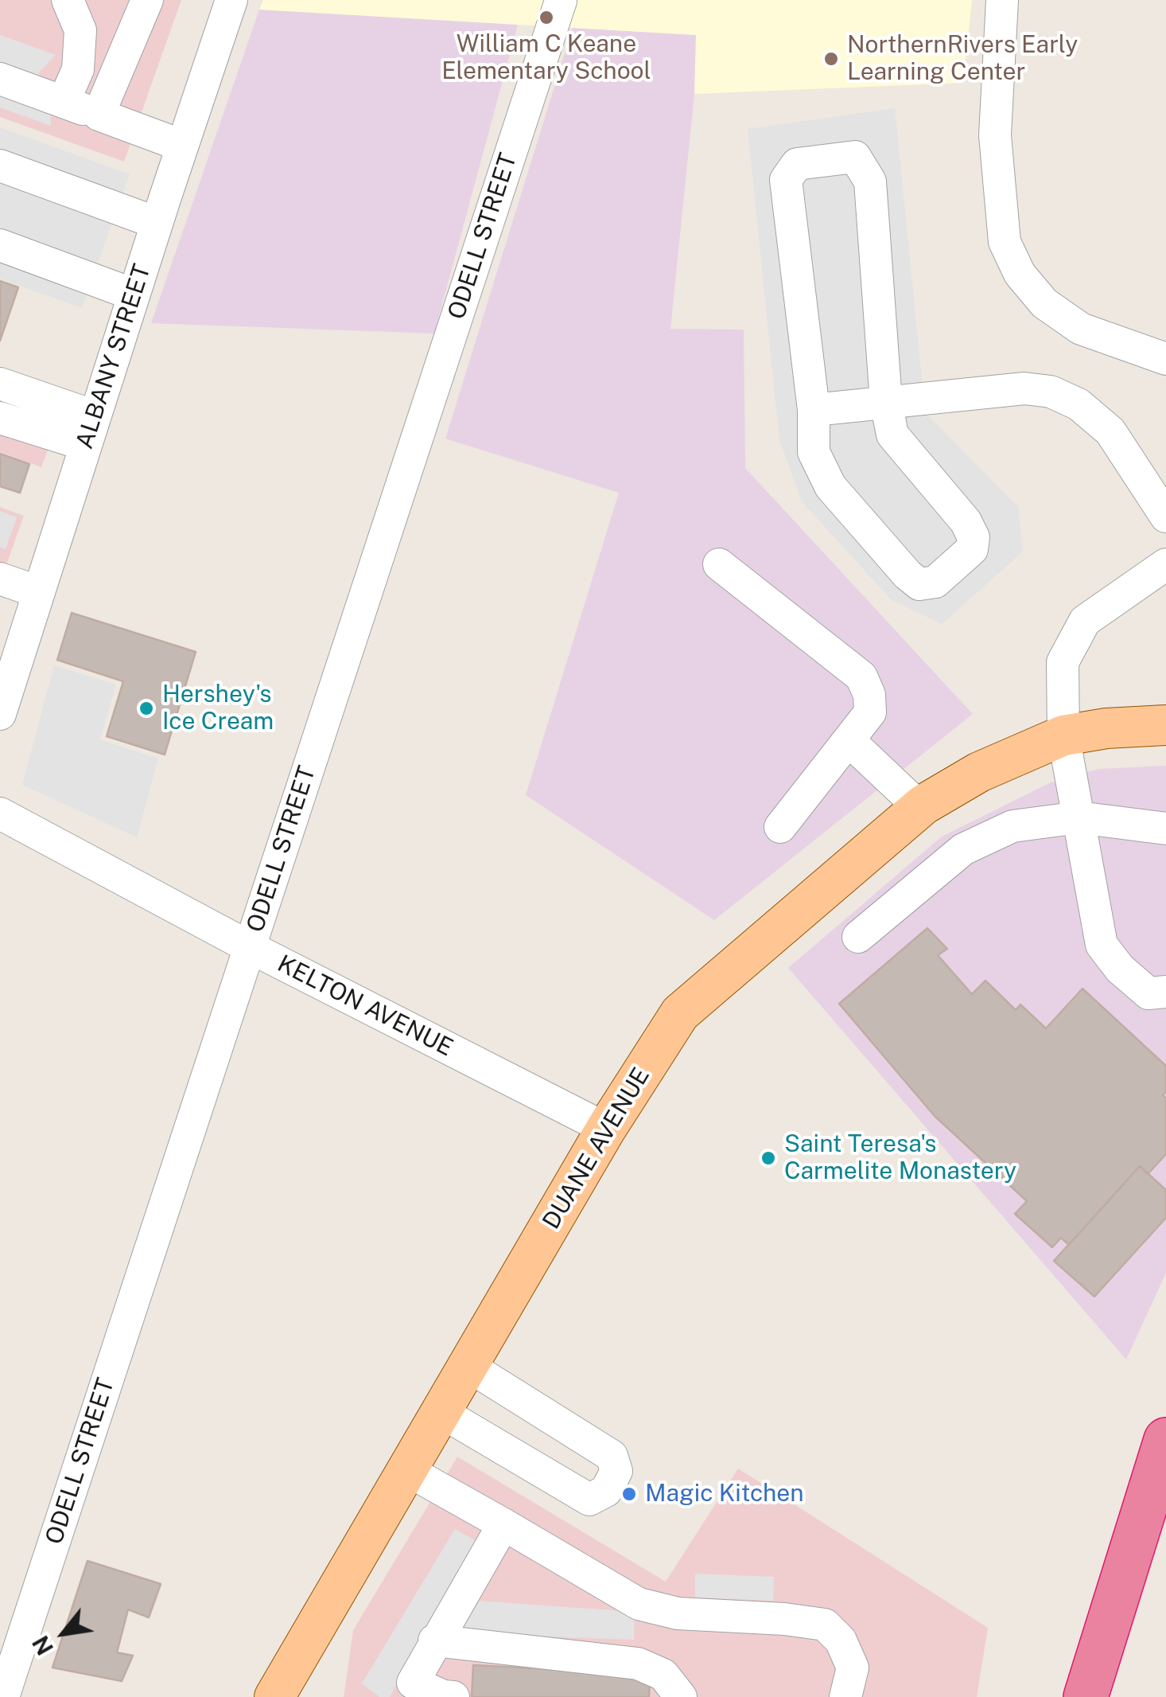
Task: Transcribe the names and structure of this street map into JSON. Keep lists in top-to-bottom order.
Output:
{
  "streets": {
    "main road": ["DUANE AVENUE"],
    "street": ["ODELL STREET", "ALBANY STREET", "KELTON AVENUE"]
  },
  "crossings": [
    ["ODELL STREET", "KELTON AVENUE"],
    ["KELTON AVENUE", "DUANE AVENUE"]
  ],
  "places": [
    "William C Keane Elementary School",
    "NorthernRivers Early Learning Center",
    "Hershey's Ice Cream",
    "Saint Teresa's Carmelite Monastery",
    "Magic Kitchen"
  ],
  "north": "bottom left"
}
